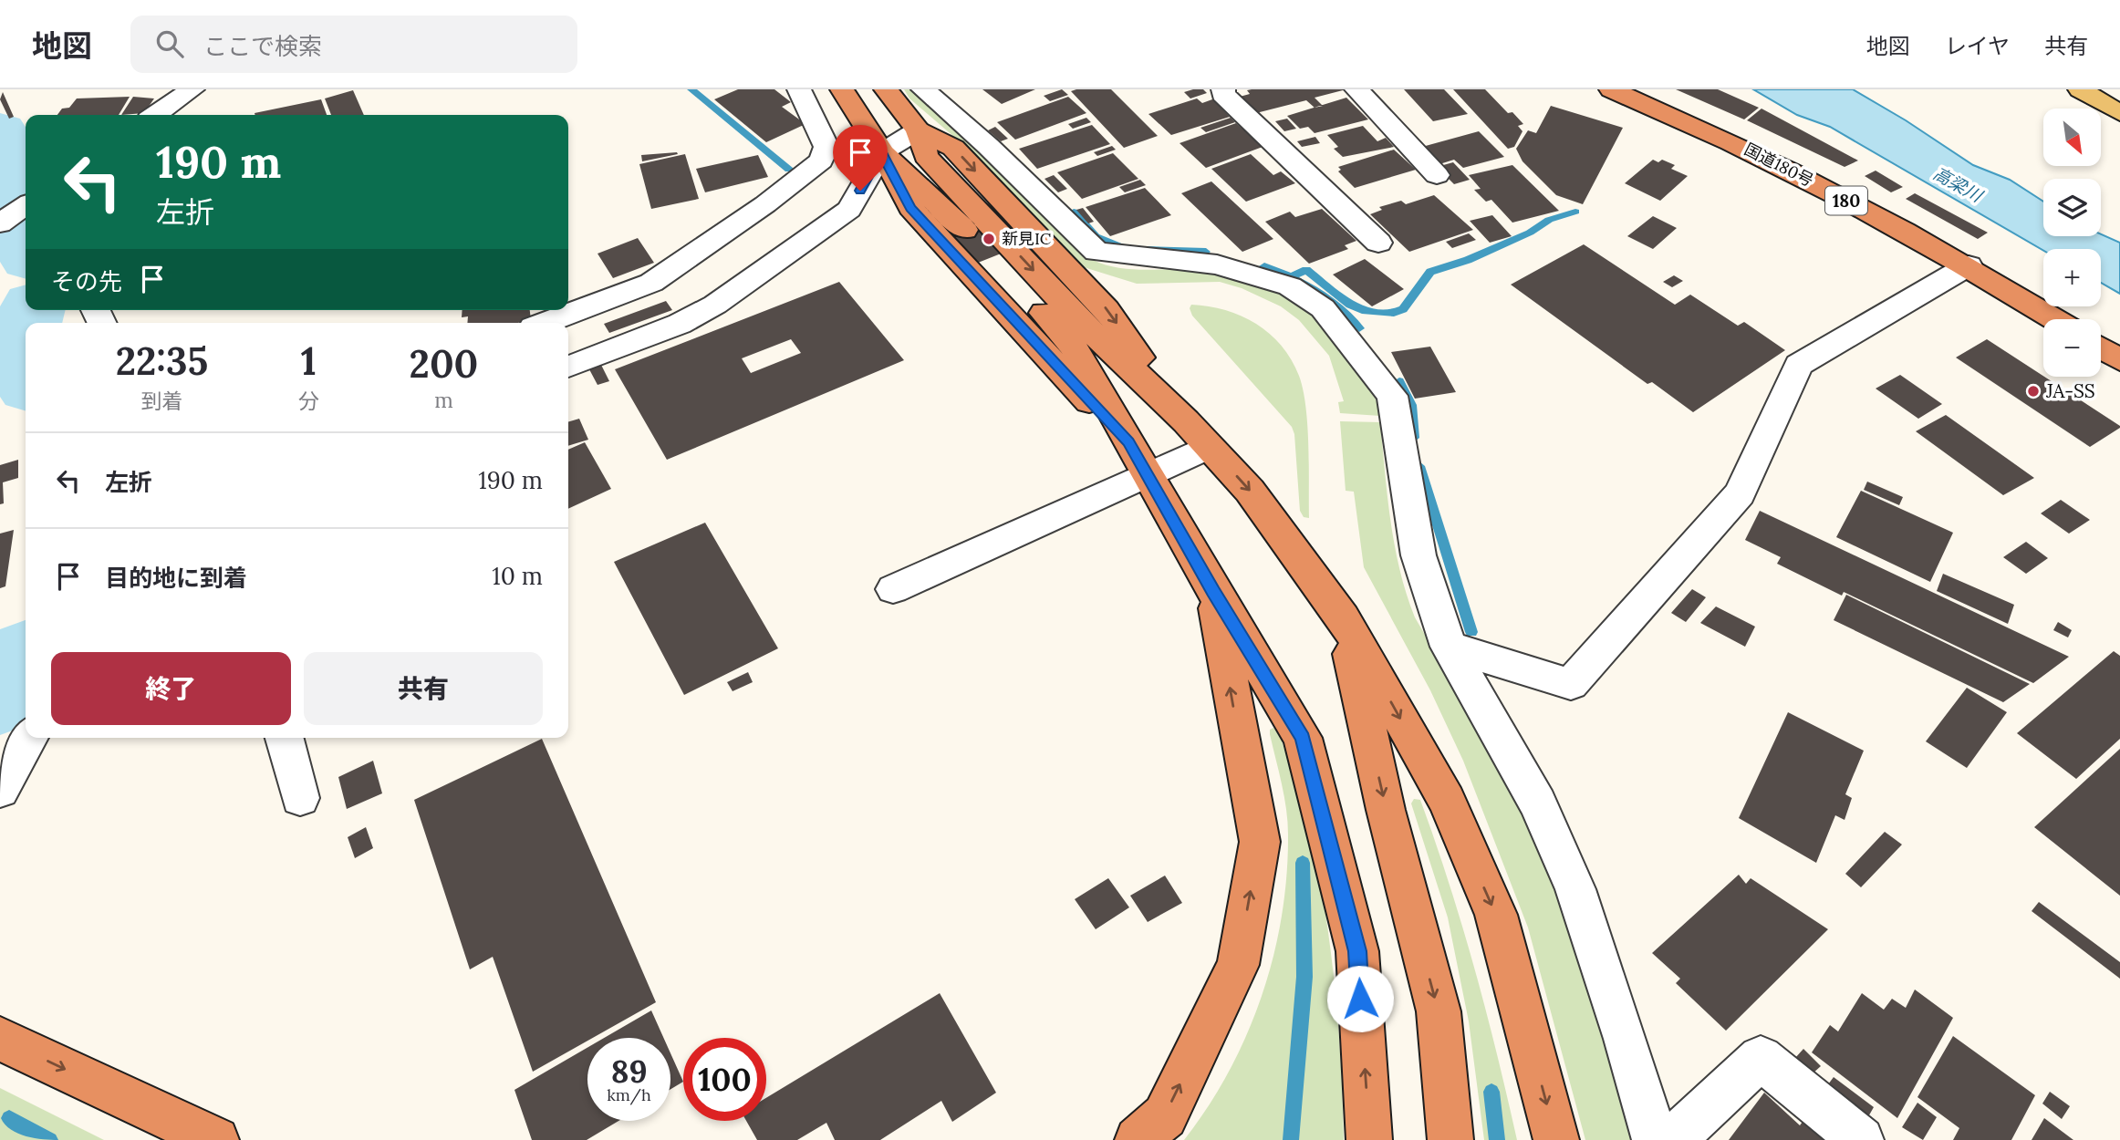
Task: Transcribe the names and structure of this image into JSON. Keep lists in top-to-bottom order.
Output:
{
  "streets": {
    "highway": ["国道180号", "180"]
  },
  "water": ["高梁川"],
  "places": ["新見IC", "JA-SS"],
  "north": "bottom right",
  "page": {
    "header": "地図",
    "search": "ここで検索",
    "nav": ["地図", "レイヤ", "共有"],
    "map_buttons": ["+", "−"],
    "turn": ["190 m", "左折"],
    "then": "その先",
    "eta": [
      "22:35",
      "到着",
      "1",
      "分",
      "200",
      "m"
    ],
    "list": [
      {
        "name": "左折",
        "value": "190 m"
      },
      {
        "name": "目的地に到着",
        "value": "10 m"
      }
    ],
    "buttons": ["終了", "共有"],
    "speed": "89 km/h",
    "limit": "100"
  }
}
